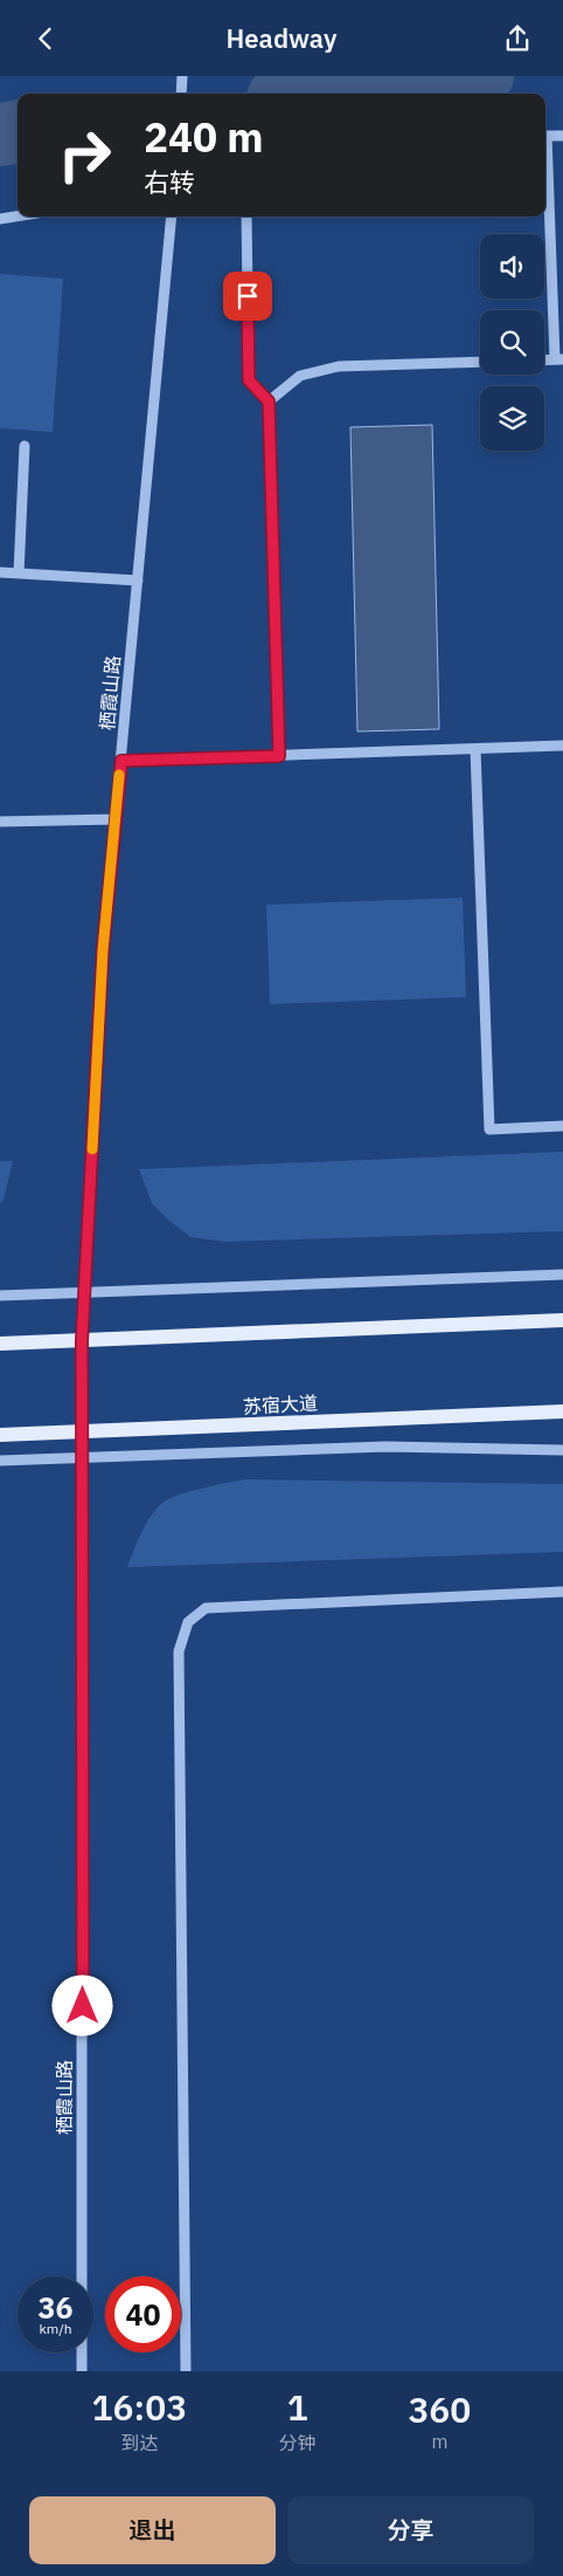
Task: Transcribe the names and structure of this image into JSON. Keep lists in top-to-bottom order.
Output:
{
  "streets": {
    "main road": ["苏宿大道"],
    "street": ["栖霞山路"]
  },
  "crossings": [
    ["栖霞山路", "苏宿大道"]
  ],
  "page": {
    "header": "Headway",
    "turn": ["240 m", "右转"],
    "speed": "36 km/h",
    "limit": "40",
    "eta": [
      "16:03",
      "到达",
      "1",
      "分钟",
      "360",
      "m"
    ],
    "buttons": ["退出", "分享"]
  }
}
